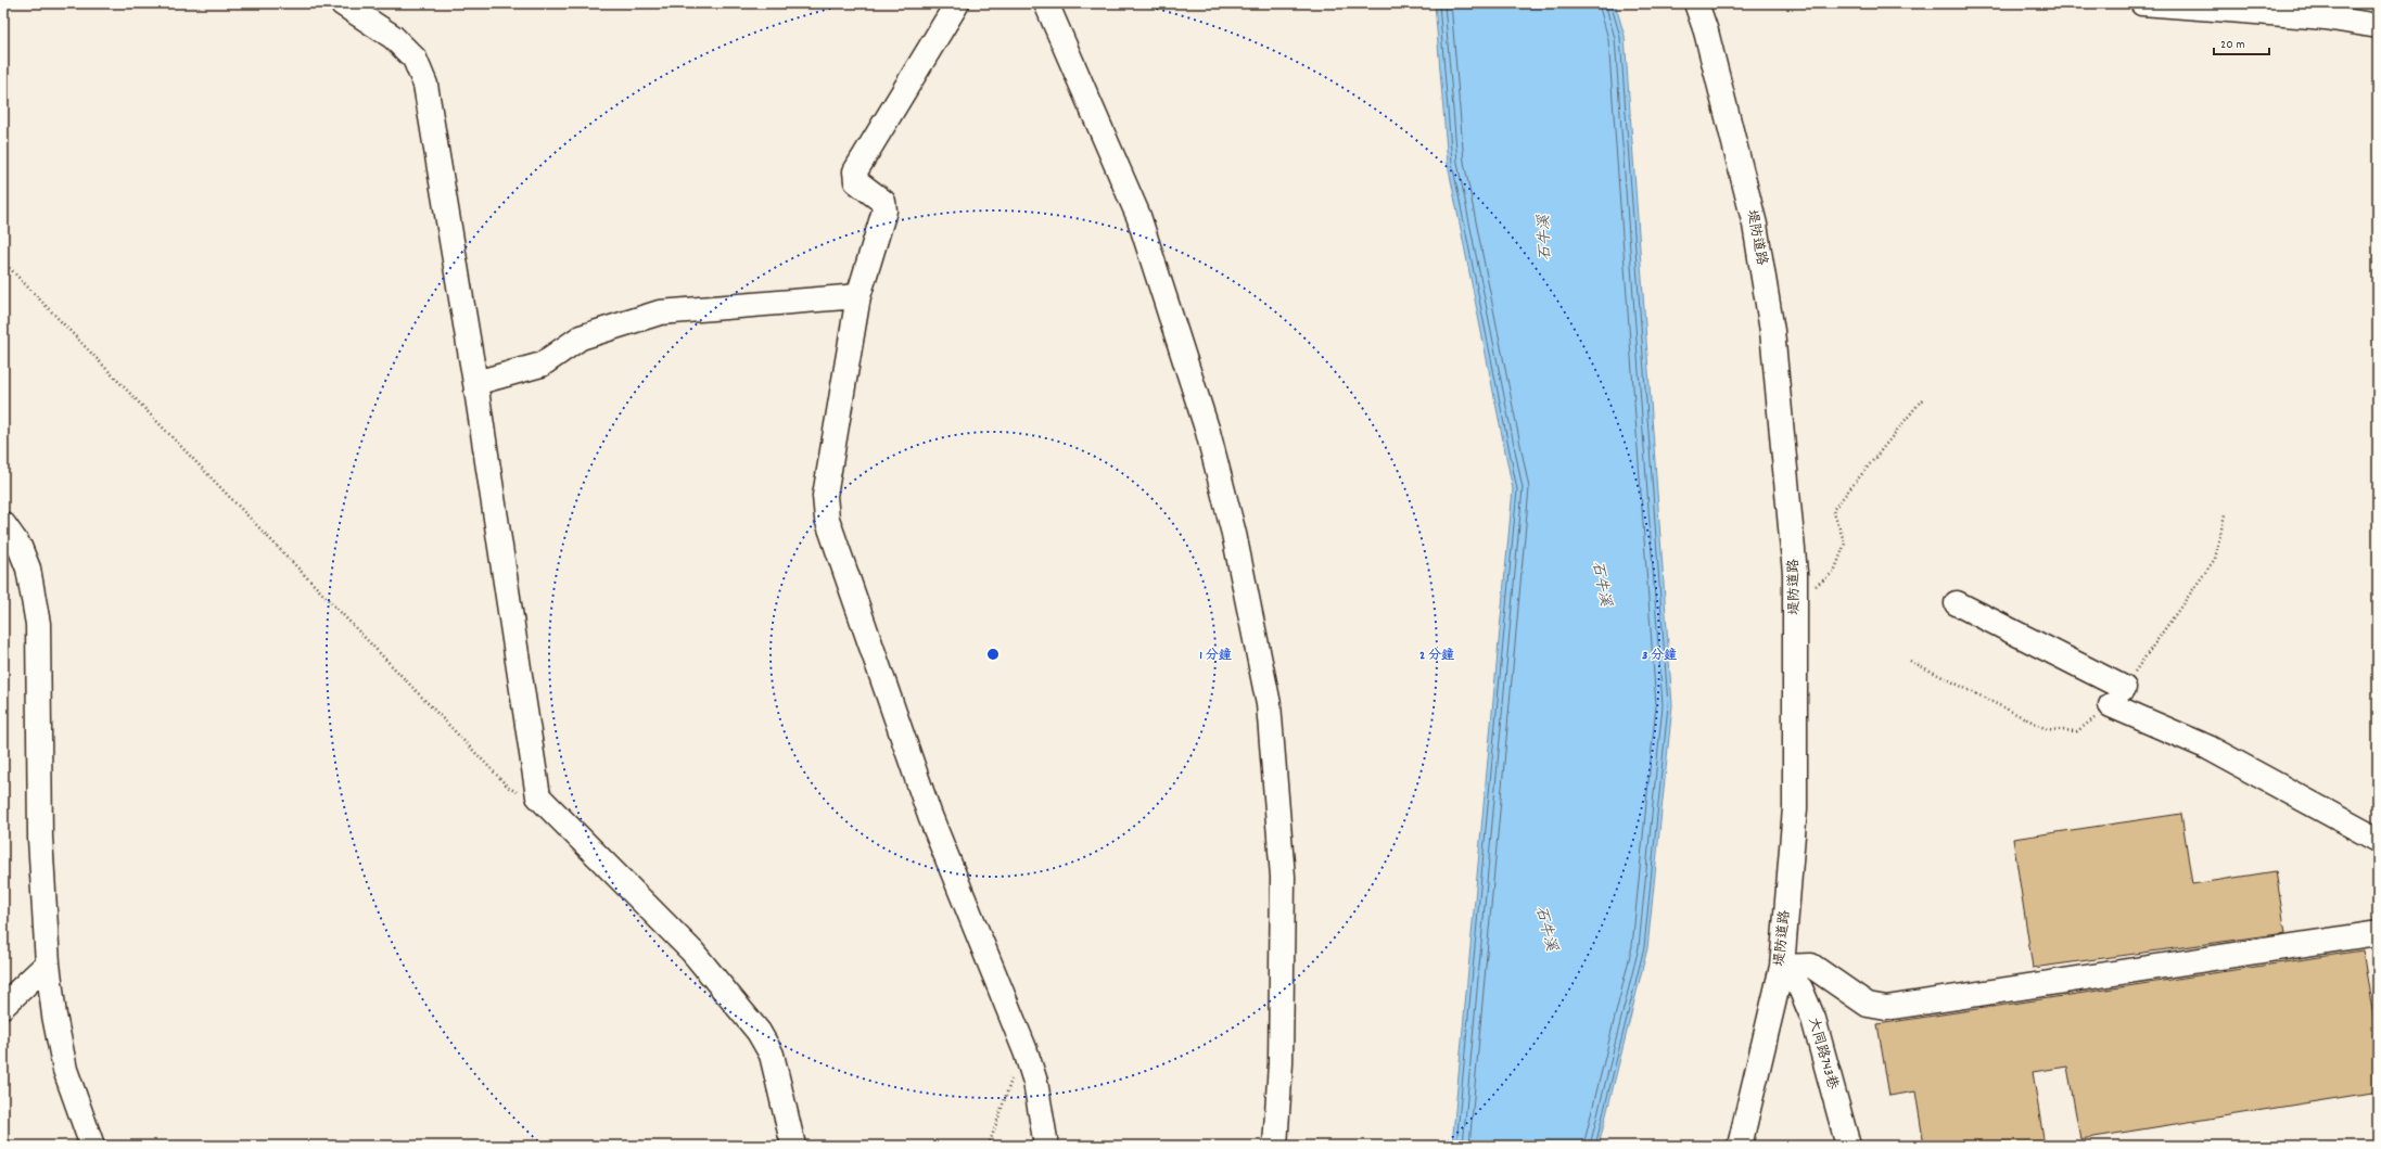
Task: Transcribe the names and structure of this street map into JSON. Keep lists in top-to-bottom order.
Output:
{
  "streets": {
    "street": ["堤防道路", "大同路743巷"]
  },
  "crossings": [
    ["堤防道路", "大同路743巷"]
  ],
  "water": ["石牛溪"],
  "scale_bar": "20 m",
  "rings": ["1 分鐘", "2 分鐘", "3 分鐘"]
}
